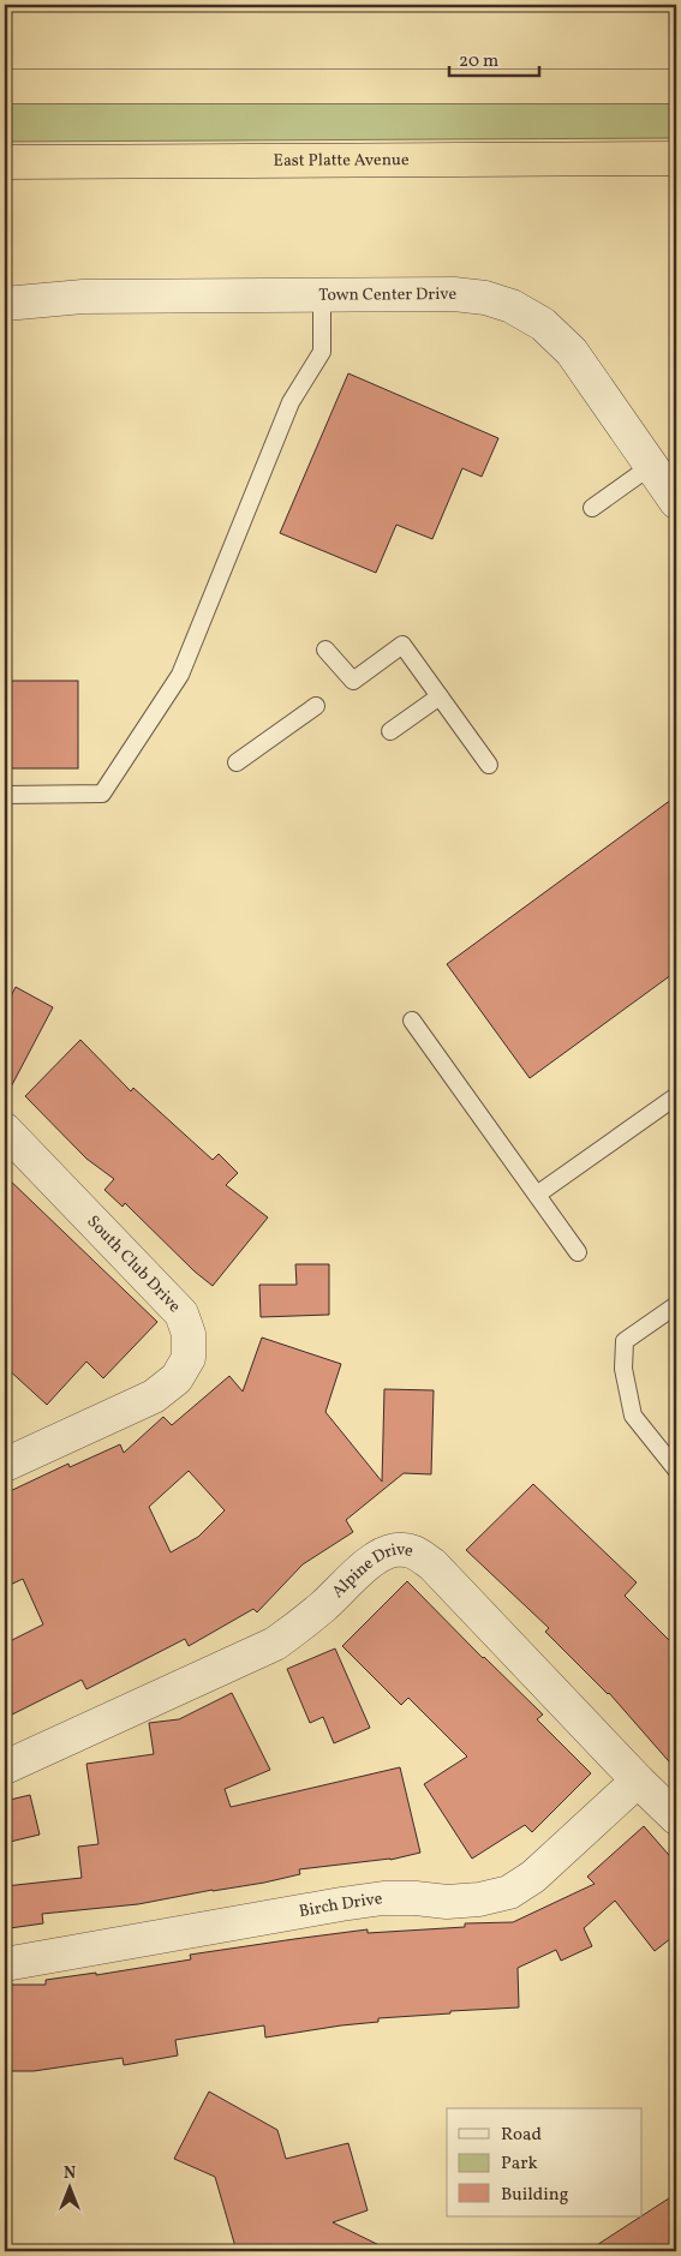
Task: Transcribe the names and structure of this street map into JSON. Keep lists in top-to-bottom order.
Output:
{
  "streets": {
    "highway": ["East Platte Avenue"],
    "street": [
      "Town Center Drive",
      "South Club Drive",
      "Alpine Drive",
      "Birch Drive"
    ]
  },
  "crossings": [
    ["Alpine Drive", "Birch Drive"]
  ],
  "legend": ["Road", "Park", "Building"],
  "scale_bar": "20 m",
  "north": "top"
}
